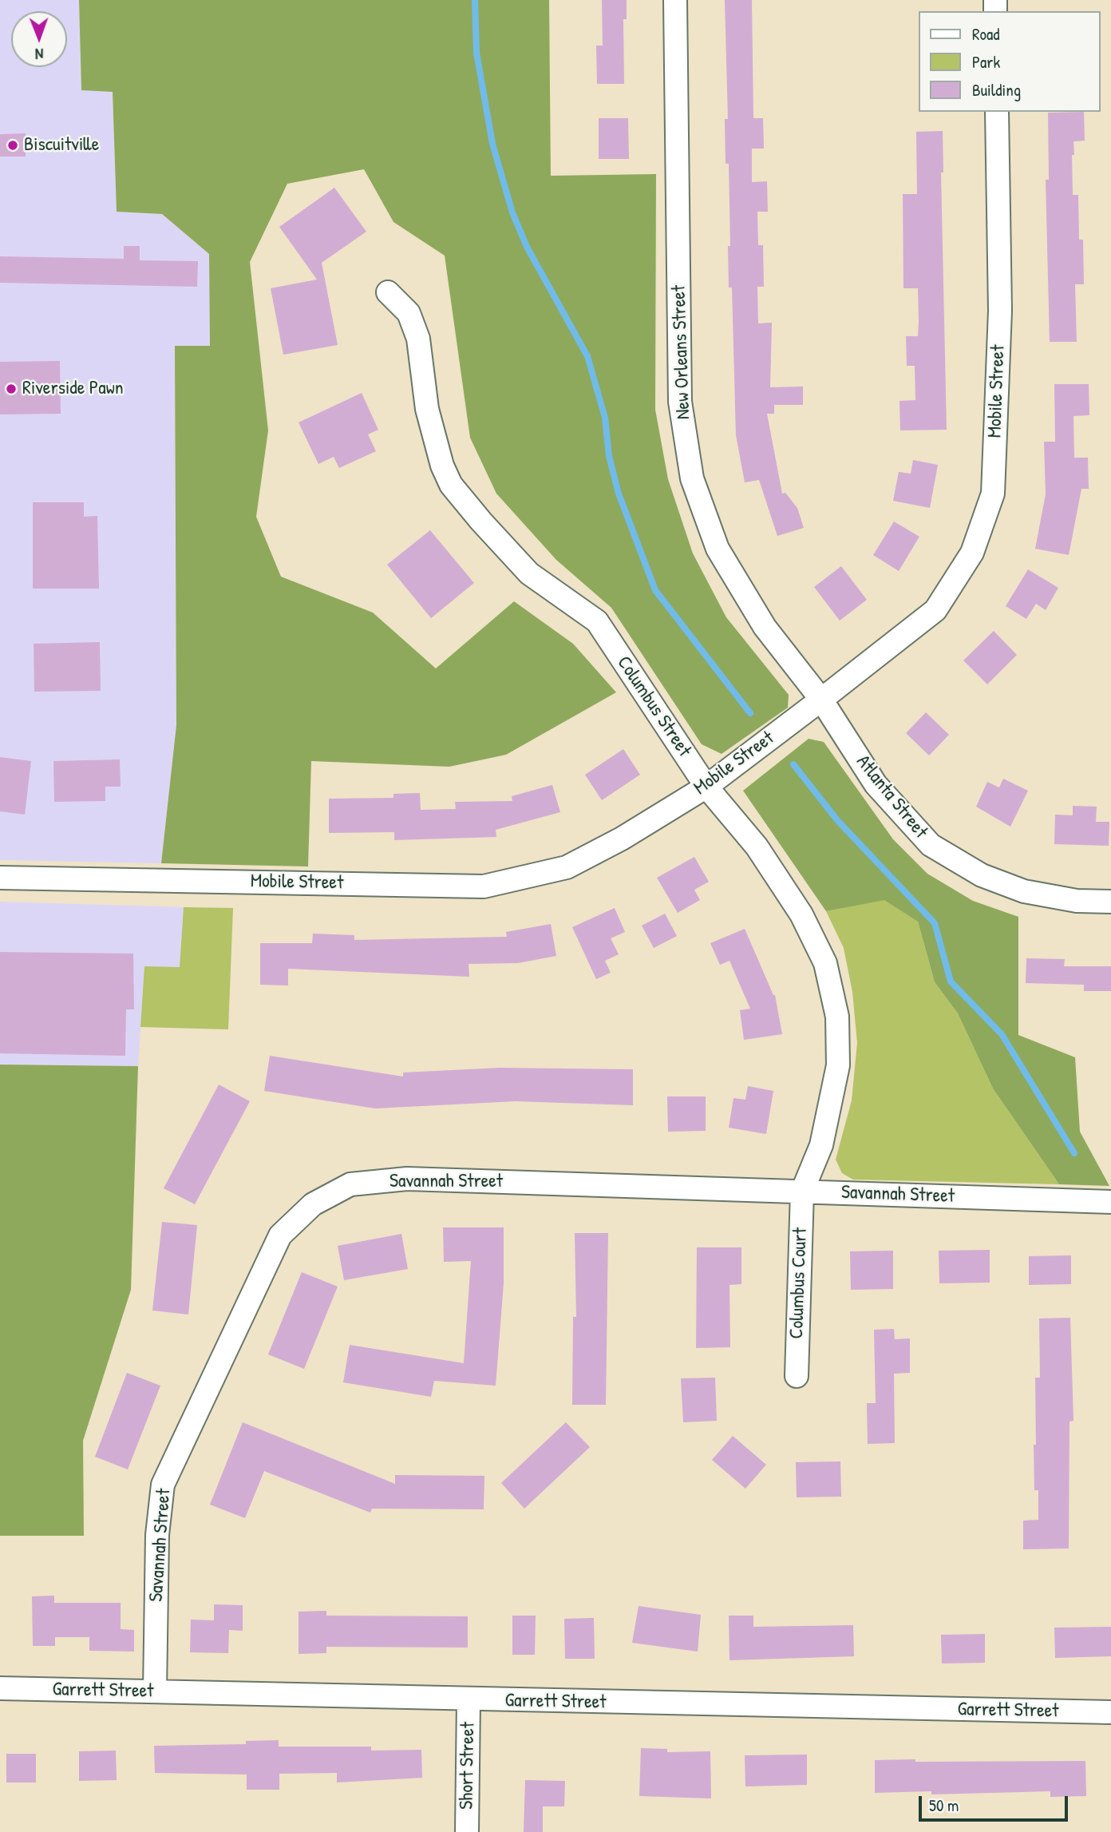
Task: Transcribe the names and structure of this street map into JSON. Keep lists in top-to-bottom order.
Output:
{
  "streets": {
    "street": [
      "New Orleans Street",
      "Mobile Street",
      "Columbus Street",
      "Atlanta Street",
      "Savannah Street",
      "Columbus Court",
      "Garrett Street",
      "Short Street"
    ]
  },
  "crossings": [
    ["New Orleans Street", "Mobile Street"],
    ["New Orleans Street", "Atlanta Street"],
    ["Mobile Street", "Columbus Street"],
    ["Mobile Street", "Atlanta Street"],
    ["Columbus Street", "Savannah Street"],
    ["Columbus Street", "Columbus Court"],
    ["Savannah Street", "Columbus Court"],
    ["Savannah Street", "Garrett Street"],
    ["Garrett Street", "Short Street"]
  ],
  "places": ["Biscuitville", "Riverside Pawn"],
  "legend": ["Road", "Park", "Building"],
  "scale_bar": "50 m",
  "north": "bottom"
}
